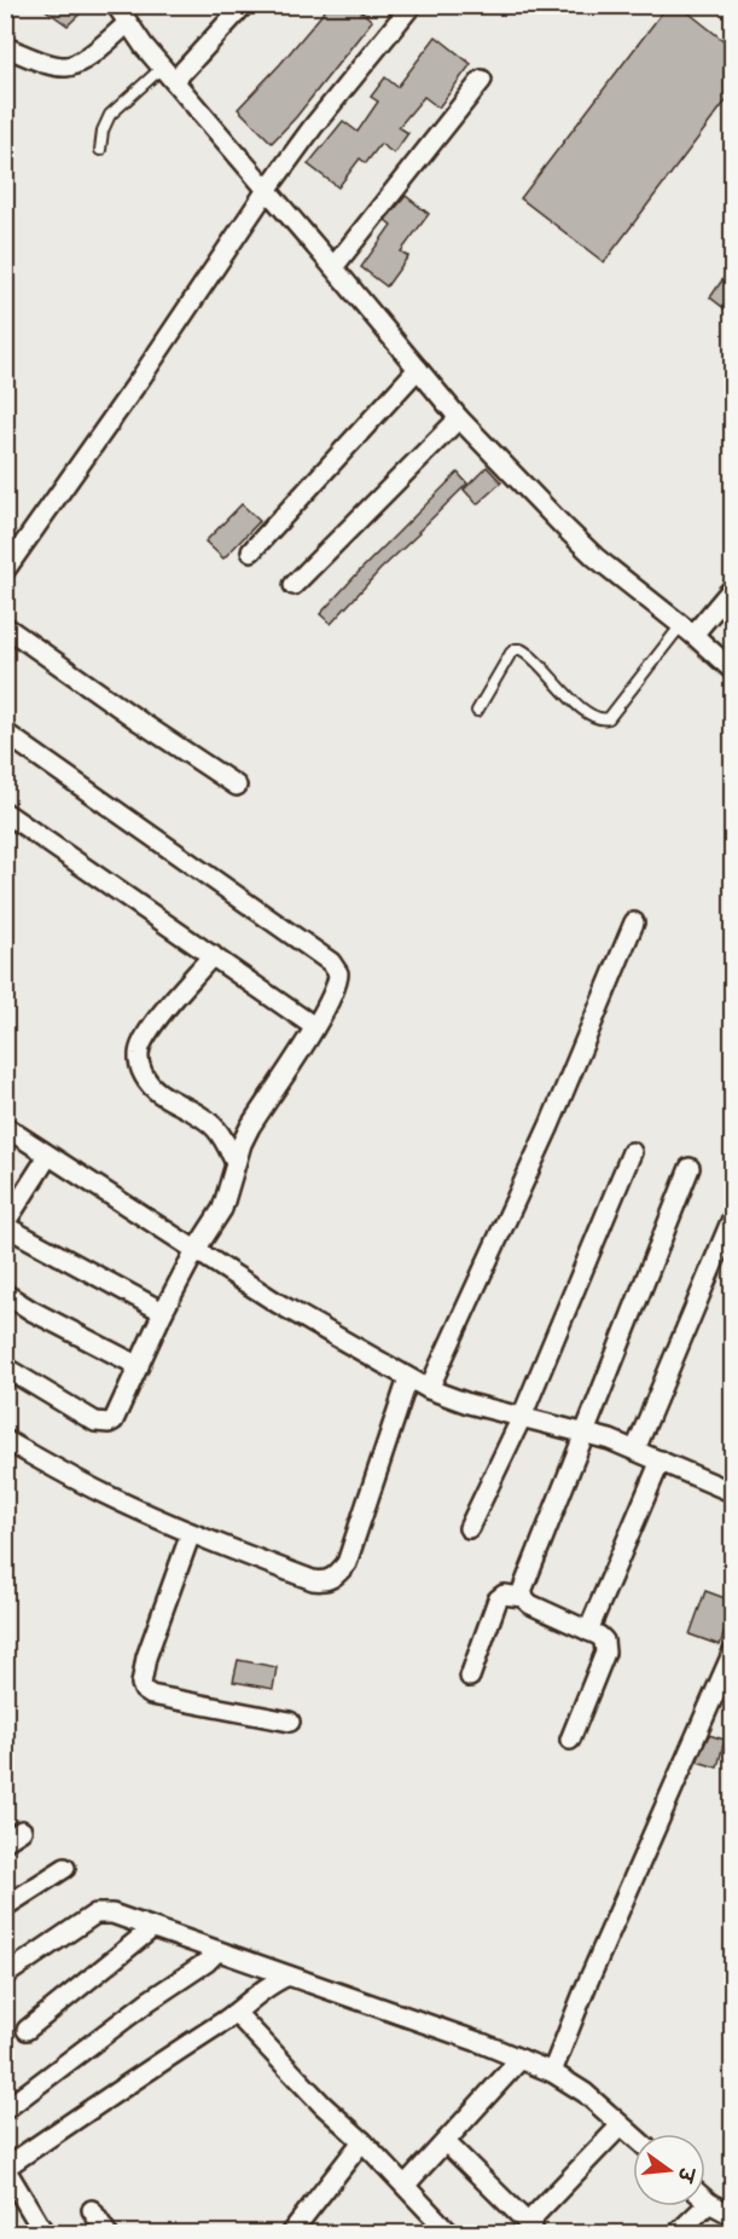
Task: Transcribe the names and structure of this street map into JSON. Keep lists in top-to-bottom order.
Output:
{
  "north": "right"
}
